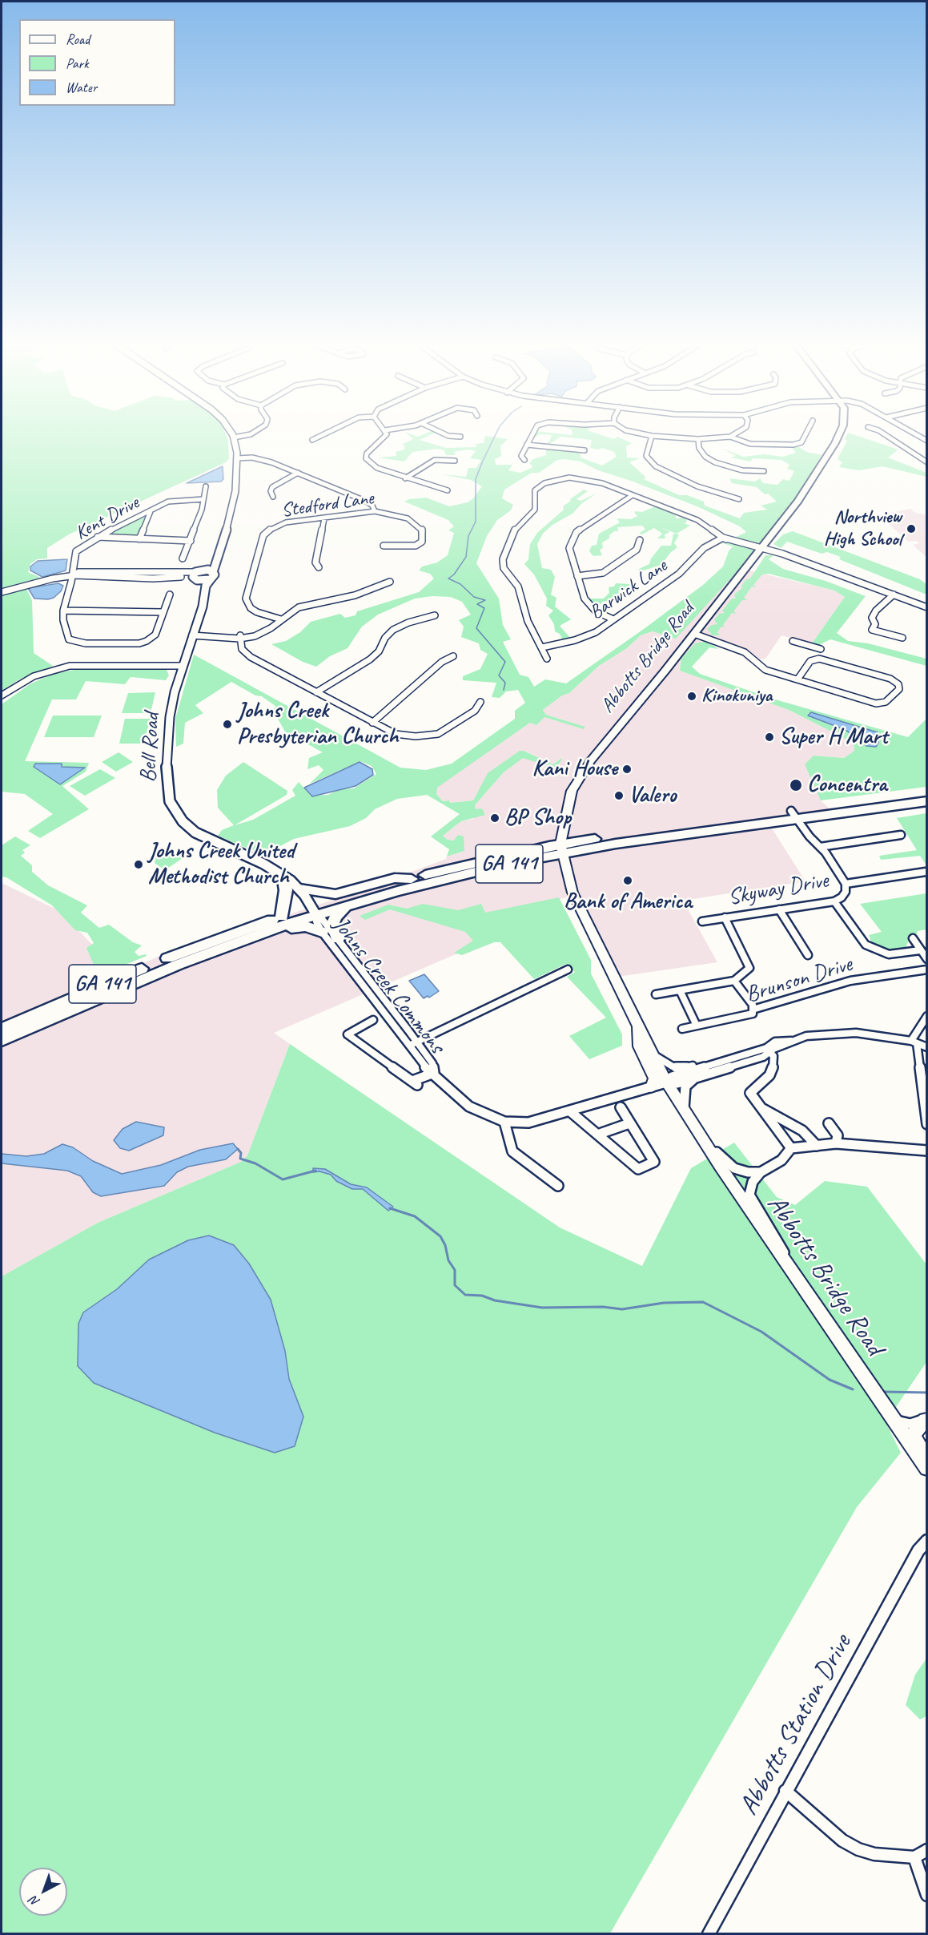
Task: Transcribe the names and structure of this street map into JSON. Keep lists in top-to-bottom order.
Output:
{
  "streets": {
    "highway": ["GA 141"],
    "main road": ["Abbotts Bridge Road"],
    "street": [
      "Stedford Lane",
      "Kent Drive",
      "Barwick Lane",
      "Bell Road",
      "Skyway Drive",
      "Brunson Drive",
      "Johns Creek Commons",
      "Abbotts Station Drive"
    ]
  },
  "crossings": [
    ["Abbotts Bridge Road", "GA 141"],
    ["Abbotts Bridge Road", "Johns Creek Commons"],
    ["Bell Road", "GA 141"],
    ["Bell Road", "Johns Creek Commons"],
    ["GA 141", "Skyway Drive"],
    ["GA 141", "Johns Creek Commons"]
  ],
  "places": [
    "Northview High School",
    "Kinokuniya",
    "Johns Creek Presbyterian Church",
    "Super H Mart",
    "Kani House",
    "Concentra",
    "Valero",
    "BP Shop",
    "Johns Creek United Methodist Church",
    "Bank of America"
  ],
  "legend": ["Road", "Park", "Water"],
  "north": "bottom left"
}
